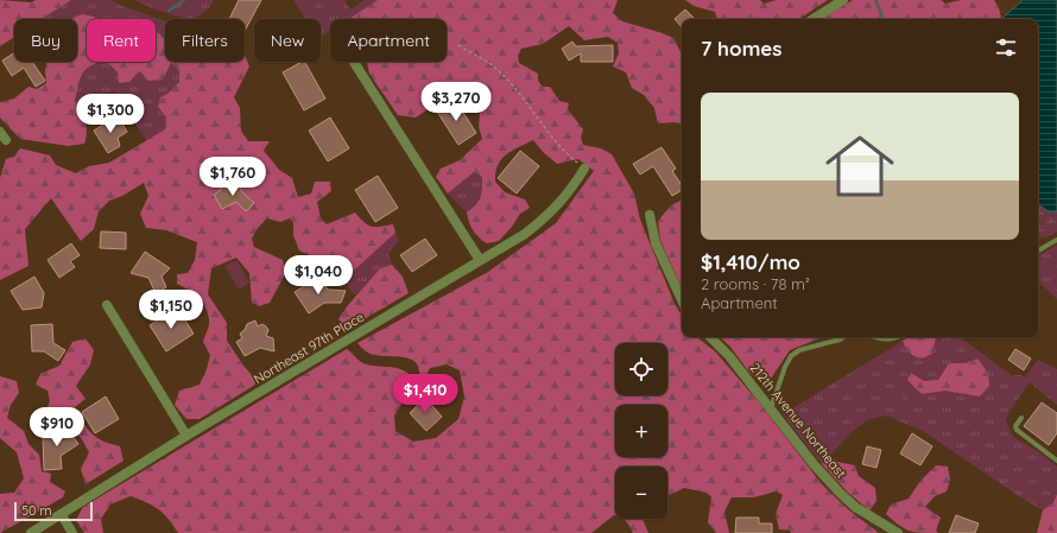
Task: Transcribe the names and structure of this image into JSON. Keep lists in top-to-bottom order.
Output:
{
  "streets": {
    "street": ["Northeast 97th Place", "212th Avenue Northeast"]
  },
  "scale_bar": "50 m",
  "page": {
    "chip": [
      "Buy",
      "Rent",
      "Filters",
      "New",
      "Apartment"
    ],
    "heading": "7 homes",
    "list": [
      {
        "name": "$1,410/mo",
        "note": "2 rooms · 78 m² · Apartment"
      }
    ],
    "price": [
      "$3,270",
      "$1,300",
      "$1,760",
      "$1,040",
      "$1,150",
      "$1,410",
      "$910"
    ],
    "map_buttons": ["+", "−"],
    "scale": "50 m"
  }
}
